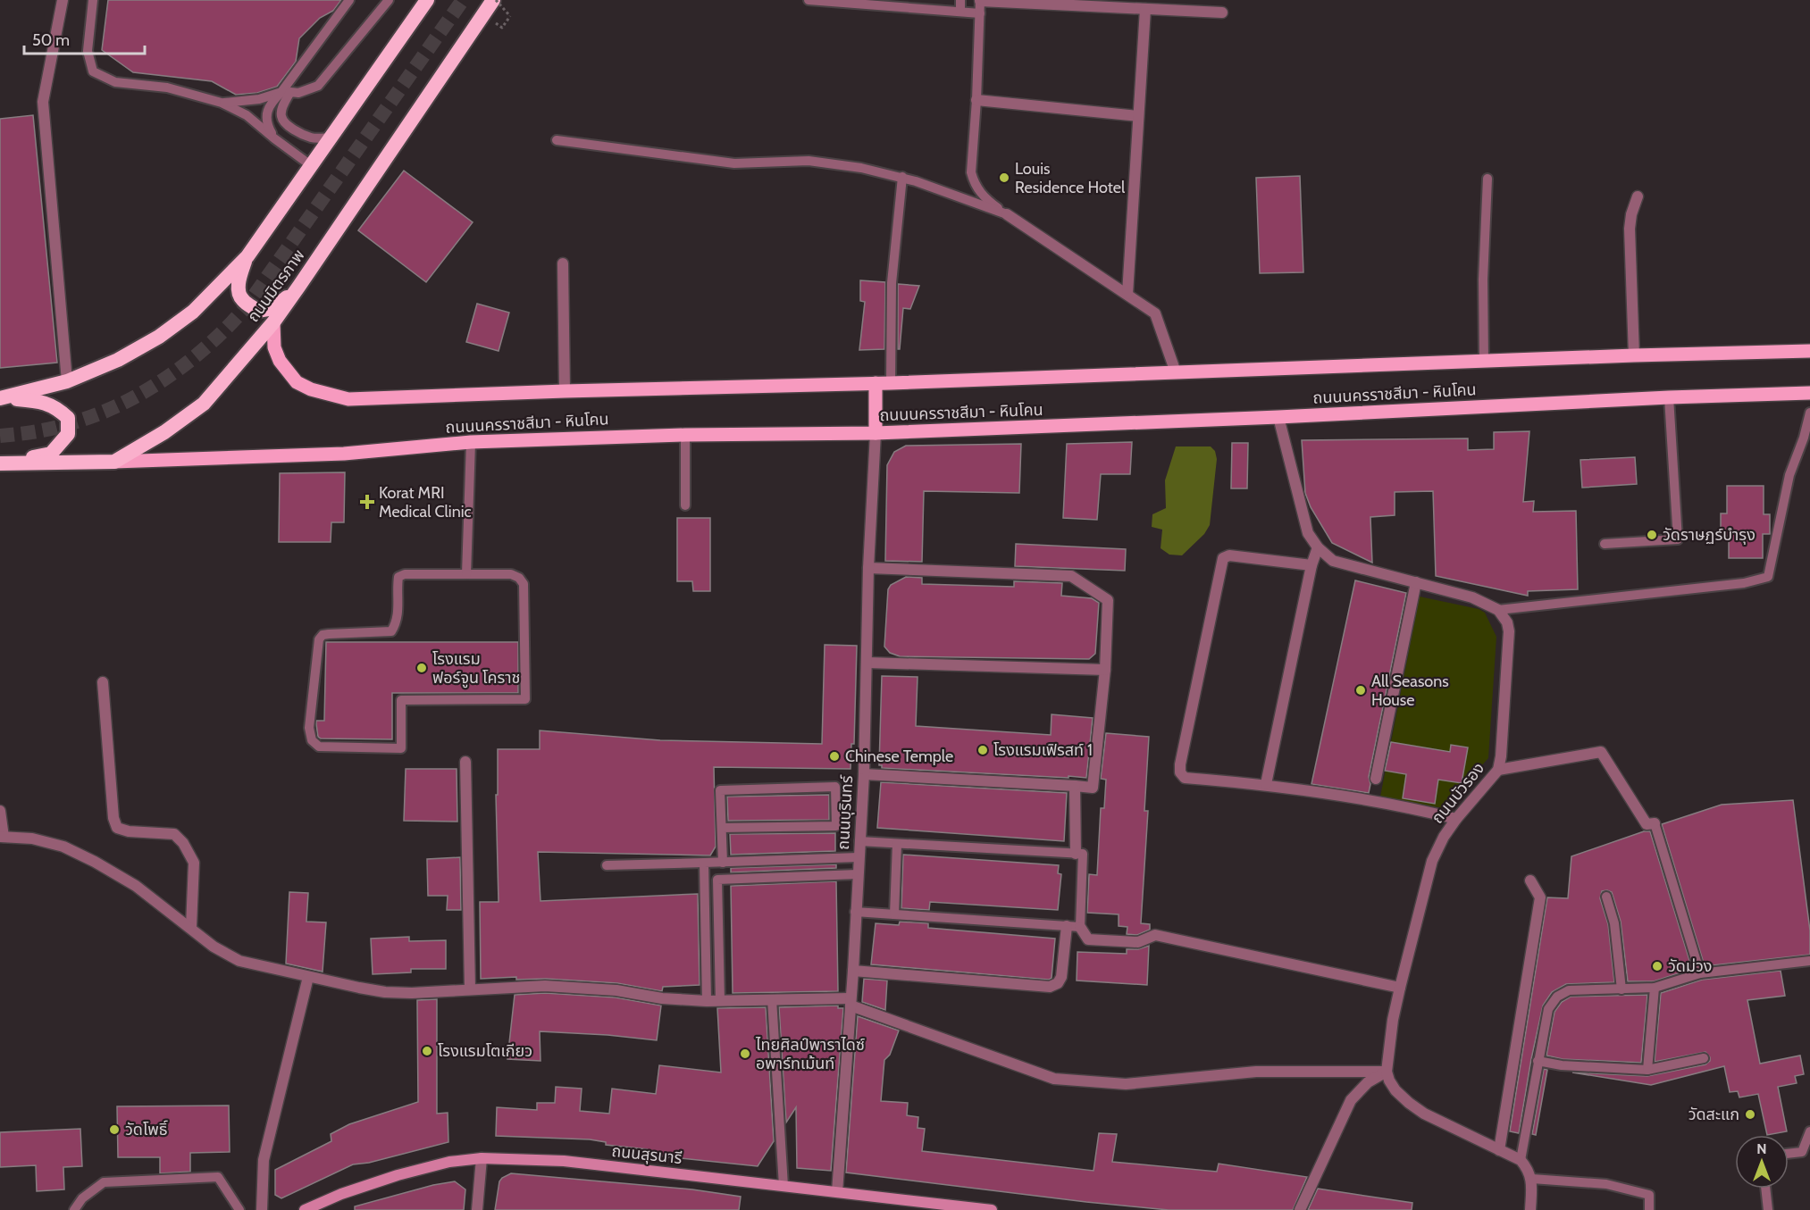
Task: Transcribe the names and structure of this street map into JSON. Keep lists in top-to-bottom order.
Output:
{
  "streets": {
    "highway": ["ถนนมิตรภาพ"],
    "main road": ["ถนนนครราชสีมา - หินโคน", "ถนนสุรนารี"],
    "street": ["ถนนบัวรอง", "ถนนบุรินทร์"]
  },
  "crossings": [
    ["ถนนมิตรภาพ", "ถนนนครราชสีมา - หินโคน"],
    ["ถนนนครราชสีมา - หินโคน", "ถนนบุรินทร์"],
    ["ถนนบุรินทร์", "ถนนสุรนารี"]
  ],
  "places": {
    "other": [
      "Louis Residence Hotel",
      "วัดราษฏร์บำรุง",
      "โรงแรม ฟอร์จูน โคราช",
      "All Seasons House",
      "โรงแรมเฟิรสท์ 1",
      "Chinese Temple",
      "วัดม่วง",
      "โรงแรมโตเกียว",
      "ไทยศิลป์พาราไดซ์ อพาร์ทเม้นท์",
      "วัดสะแก",
      "วัดโพธิ์"
    ],
    "health": ["Korat MRI Medical Clinic"]
  },
  "scale_bar": "50 m",
  "north": "top"
}
